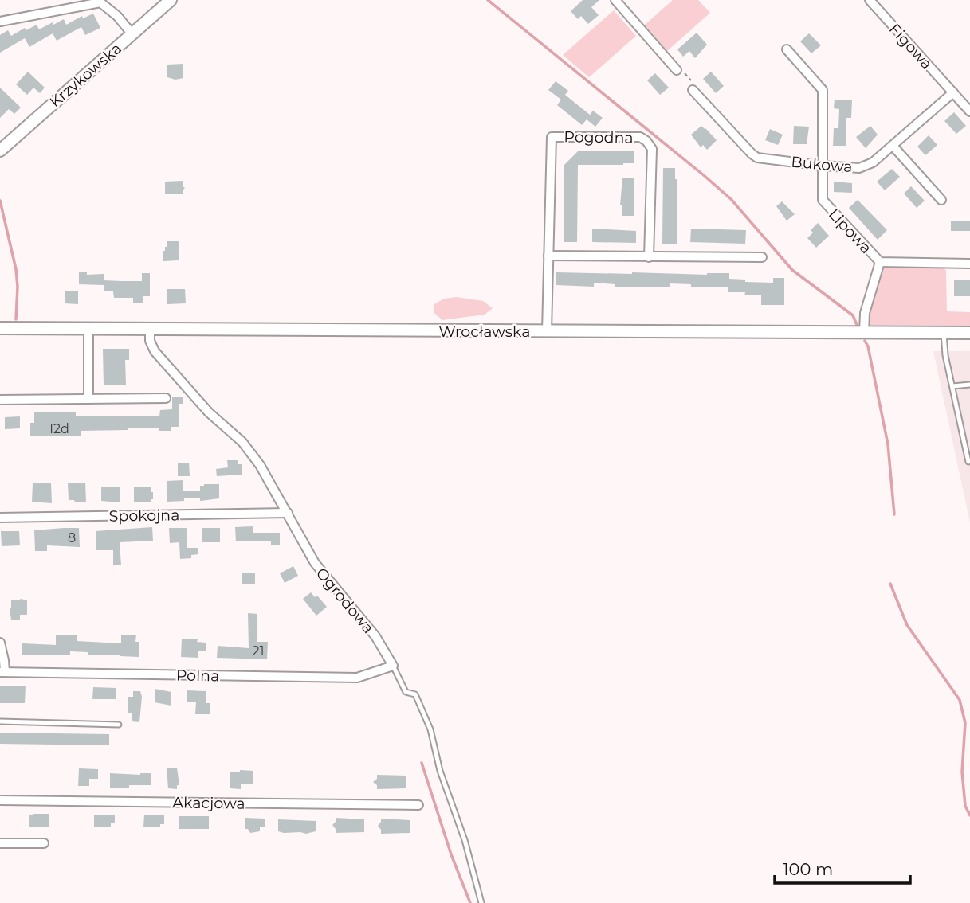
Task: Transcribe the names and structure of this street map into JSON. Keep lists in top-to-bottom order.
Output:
{
  "streets": {
    "street": [
      "Figowa",
      "Krzykowska",
      "Pogodna",
      "Bukowa",
      "Lipowa",
      "Wrocławska",
      "Spokojna",
      "Ogrodowa",
      "Polna",
      "Akacjowa"
    ]
  },
  "crossings": [
    ["Figowa", "Bukowa"],
    ["Pogodna", "Wrocławska"],
    ["Bukowa", "Lipowa"],
    ["Lipowa", "Wrocławska"],
    ["Wrocławska", "Ogrodowa"],
    ["Spokojna", "Ogrodowa"],
    ["Ogrodowa", "Polna"]
  ],
  "house_numbers": ["12d", "8", "21"],
  "scale_bar": "100 m"
}
